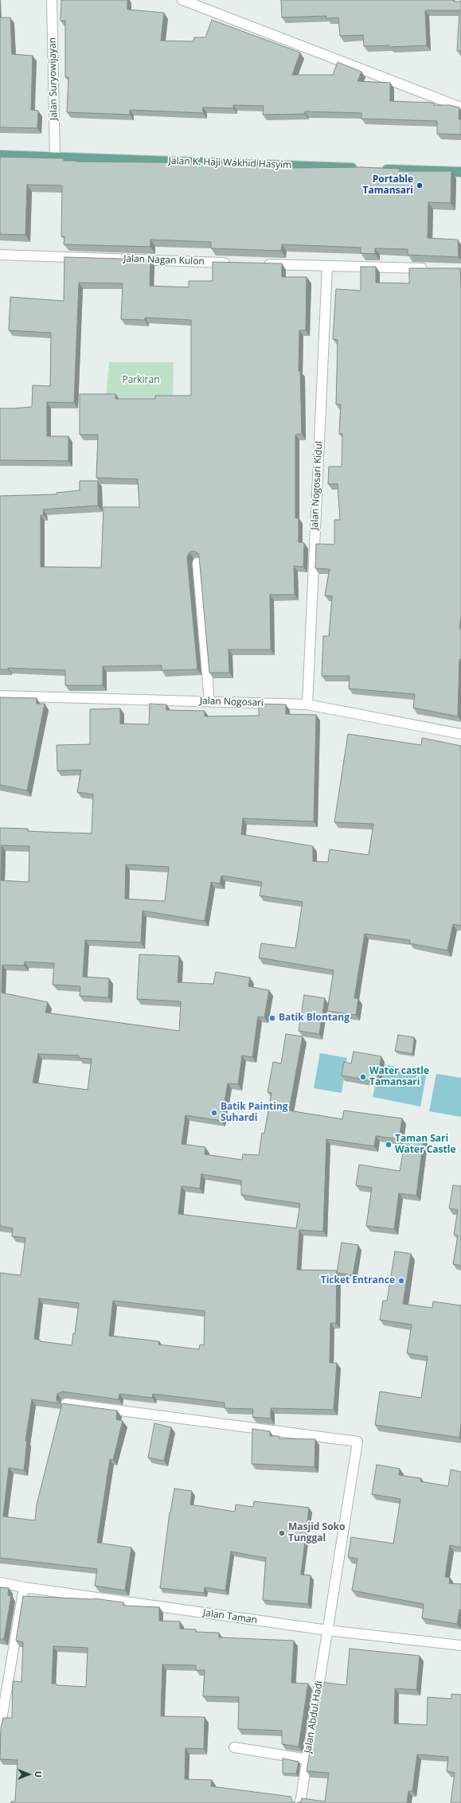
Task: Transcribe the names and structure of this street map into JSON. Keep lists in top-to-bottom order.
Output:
{
  "streets": {
    "main road": ["Jalan K. Haji Wakhid Hasyim"],
    "street": [
      "Jalan Suryowijayan",
      "Jalan Nagan Kulon",
      "Jalan Nogosari Kidul",
      "Jalan Nogosari",
      "Jalan Taman",
      "Jalan Abdul Hadi"
    ]
  },
  "crossings": [
    ["Jalan Suryowijayan", "Jalan K. Haji Wakhid Hasyim"],
    ["Jalan Nogosari Kidul", "Jalan Nogosari"],
    ["Jalan Taman", "Jalan Abdul Hadi"]
  ],
  "parks": ["Parkiran"],
  "places": [
    "Portable Tamansari",
    "Batik Blontang",
    "Water castle Tamansari",
    "Batik Painting Suhardi",
    "Taman Sari Water Castle",
    "Ticket Entrance",
    "Masjid Soko Tunggal"
  ],
  "north": "right"
}
